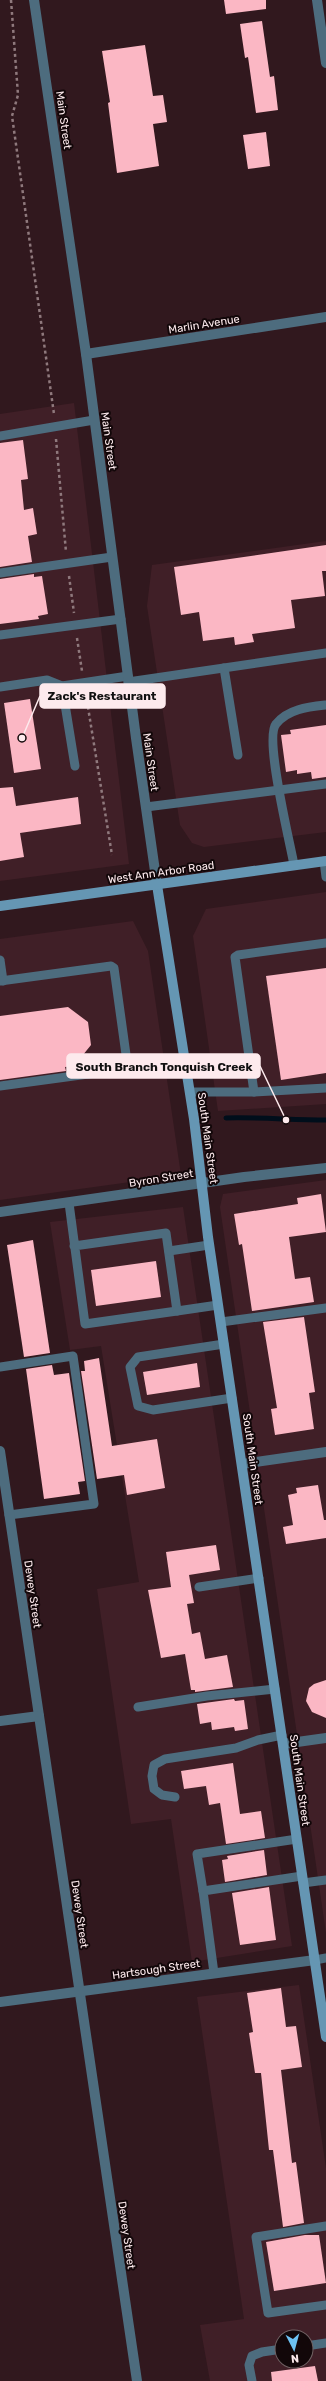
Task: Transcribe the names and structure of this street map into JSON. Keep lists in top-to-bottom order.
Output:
{
  "streets": {
    "main road": ["West Ann Arbor Road", "South Main Street"],
    "street": [
      "Main Street",
      "Marlin Avenue",
      "Byron Street",
      "Dewey Street",
      "Hartsough Street"
    ]
  },
  "crossings": [
    ["Main Street", "Marlin Avenue"],
    ["Main Street", "West Ann Arbor Road"],
    ["Main Street", "South Main Street"],
    ["West Ann Arbor Road", "South Main Street"],
    ["South Main Street", "Byron Street"],
    ["South Main Street", "Hartsough Street"],
    ["Dewey Street", "Hartsough Street"]
  ],
  "places": ["Zack's Restaurant", "South Branch Tonquish Creek"],
  "north": "bottom"
}
